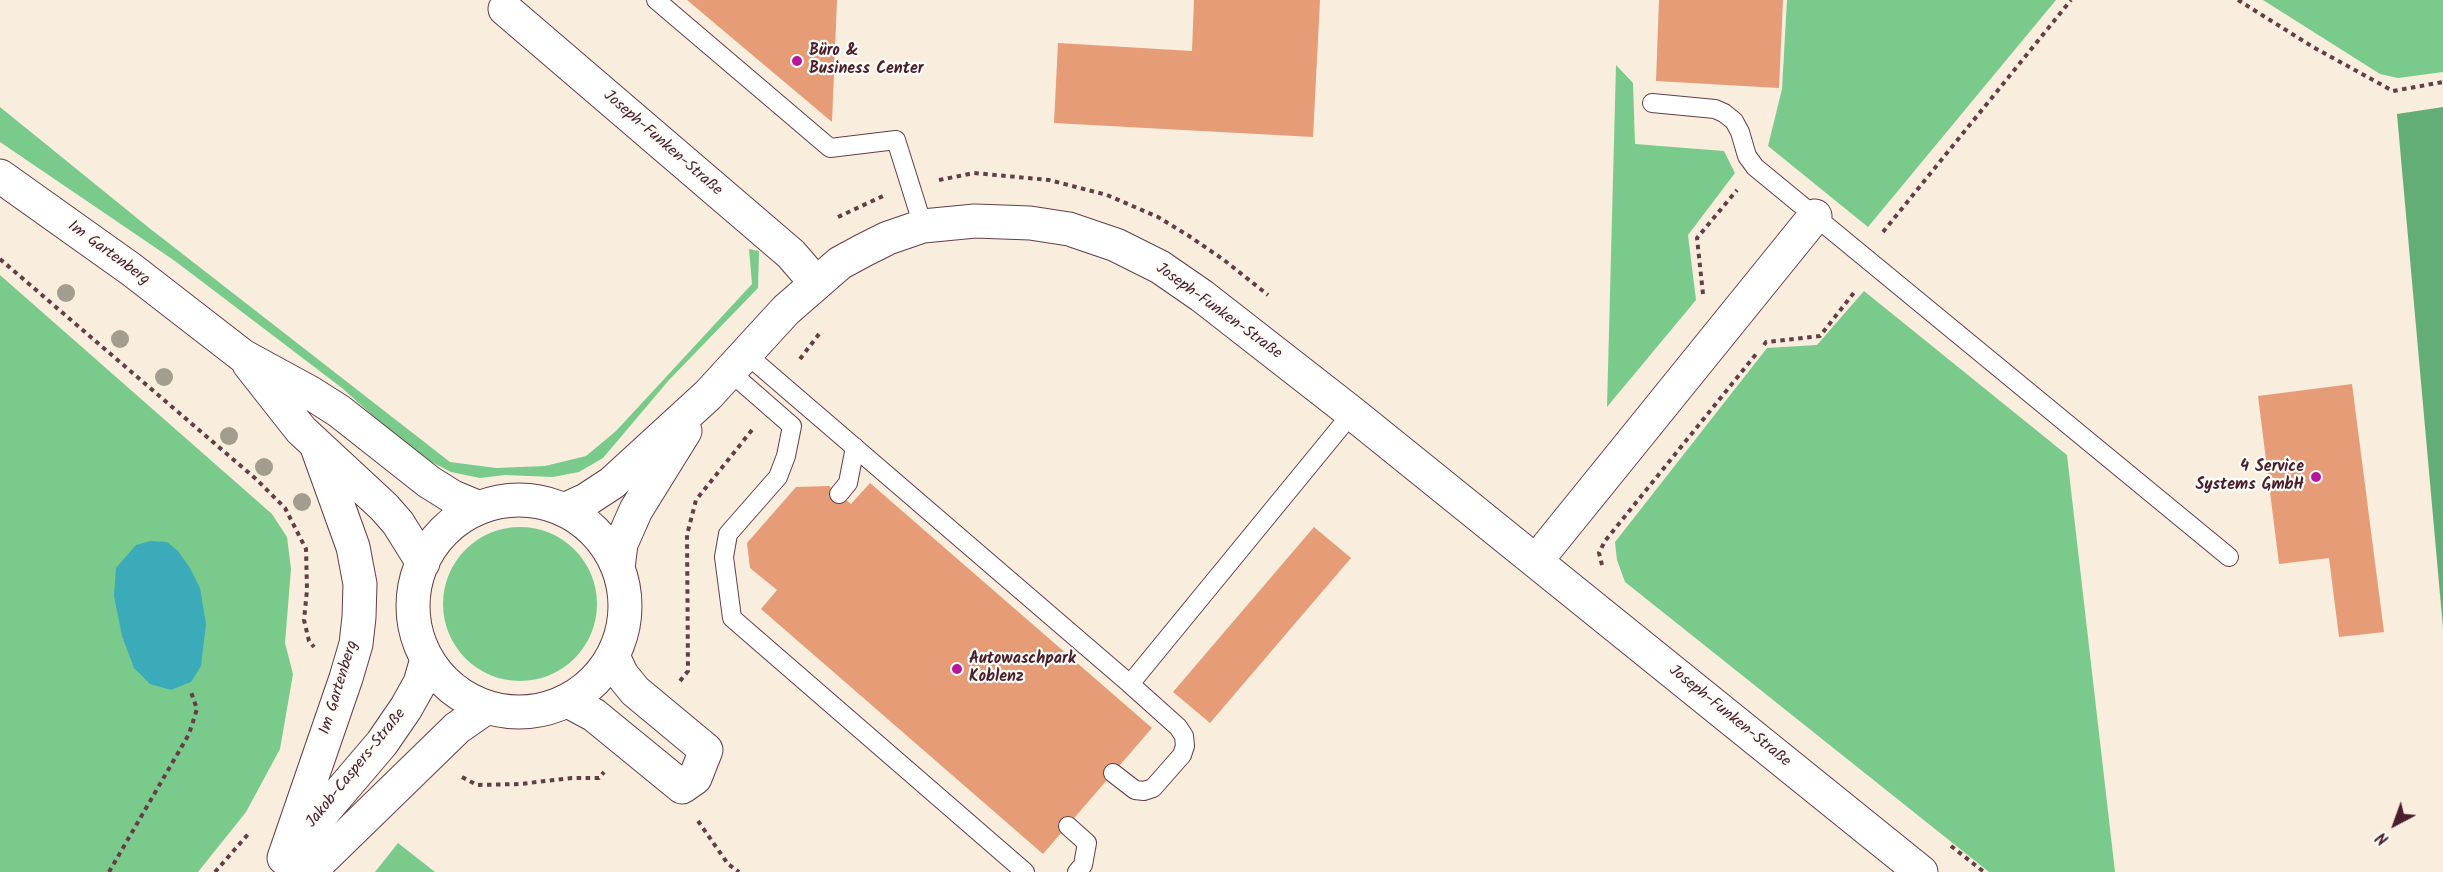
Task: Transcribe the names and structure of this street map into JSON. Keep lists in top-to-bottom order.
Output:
{
  "streets": {
    "street": ["Joseph-Funken-Straße", "Im Gartenberg", "Jakob-Caspers-Straße"]
  },
  "crossings": [
    ["Joseph-Funken-Straße", "Im Gartenberg"],
    ["Joseph-Funken-Straße", "Jakob-Caspers-Straße"],
    ["Im Gartenberg", "Jakob-Caspers-Straße"]
  ],
  "places": ["Büro & Business Center", "4 Service Systems GmbH", "Autowaschpark Koblenz"],
  "north": "bottom left"
}
